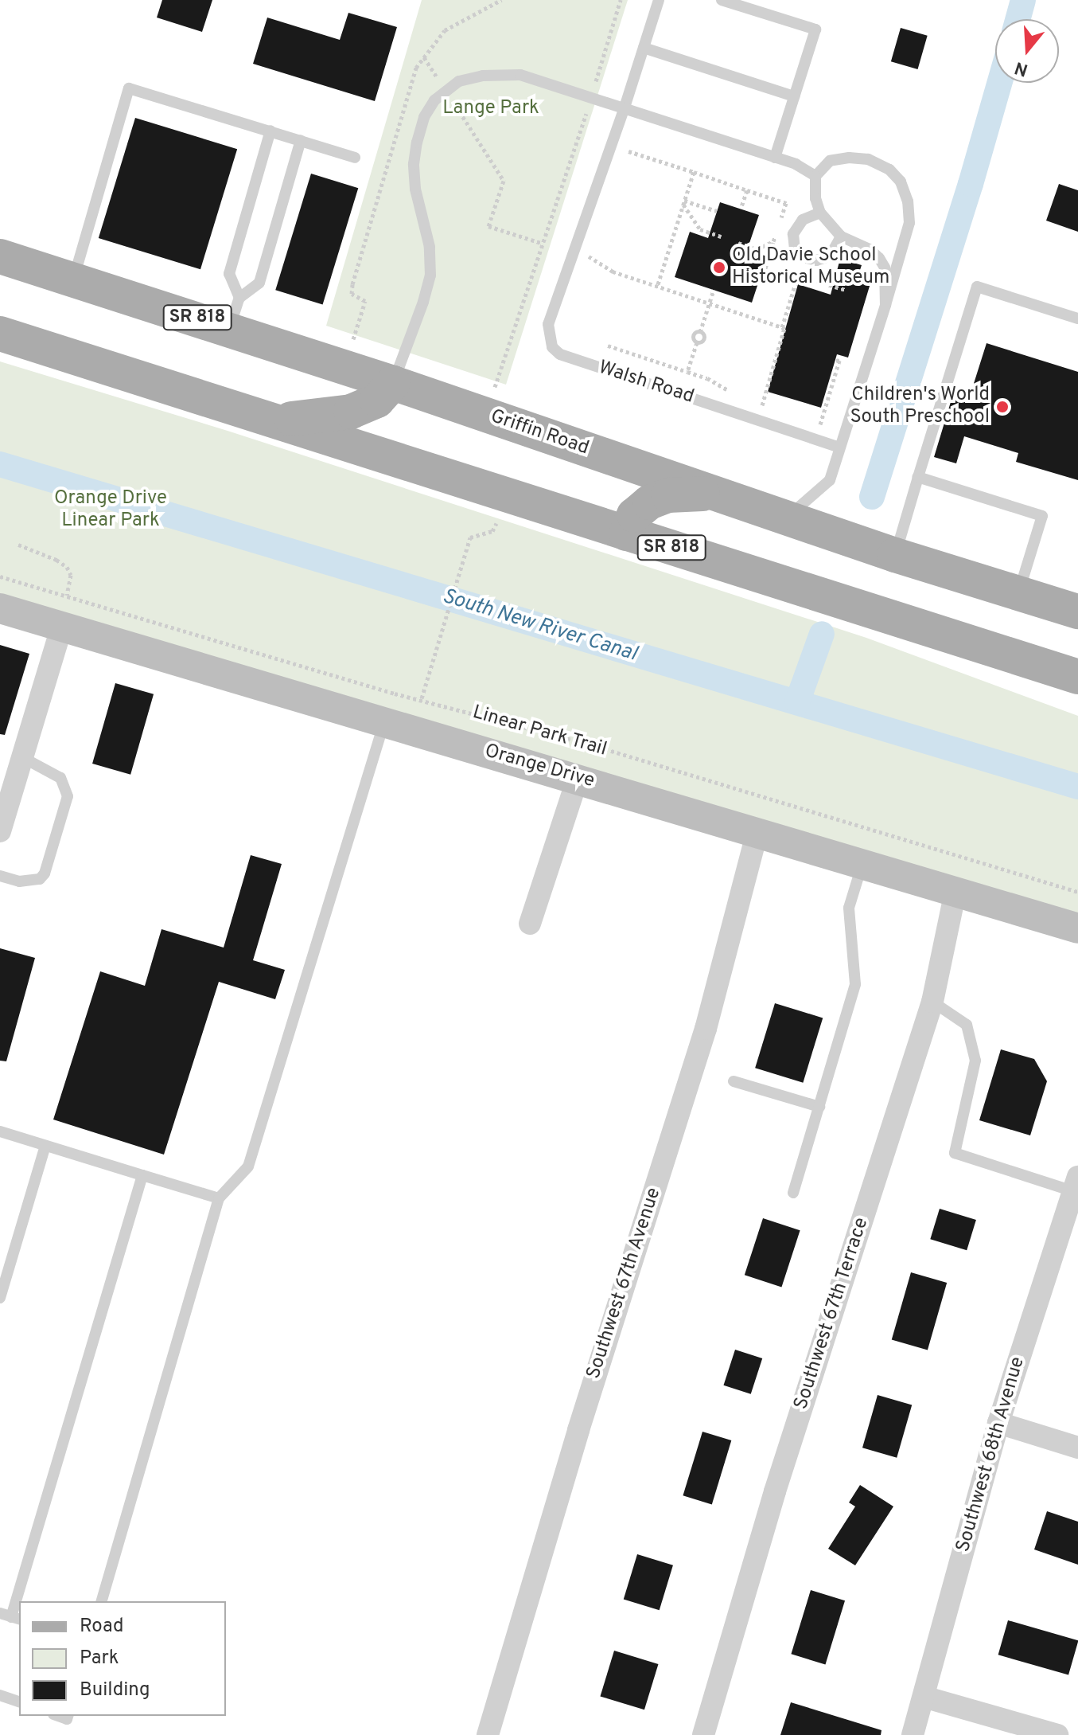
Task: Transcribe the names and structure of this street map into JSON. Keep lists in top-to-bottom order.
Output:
{
  "streets": {
    "main road": ["SR 818", "Griffin Road"],
    "street": [
      "Orange Drive",
      "Southwest 67th Avenue",
      "Southwest 67th Terrace",
      "Southwest 68th Avenue"
    ],
    "lane": ["Walsh Road"],
    "path": ["Linear Park Trail"]
  },
  "crossings": [
    ["Orange Drive", "Southwest 67th Avenue"],
    ["Orange Drive", "Southwest 67th Terrace"]
  ],
  "water": ["South New River Canal"],
  "parks": ["Lange Park", "Orange Drive Linear Park"],
  "places": ["Old Davie School Historical Museum", "Children's World South Preschool"],
  "legend": ["Road", "Park", "Building"],
  "north": "bottom"
}
